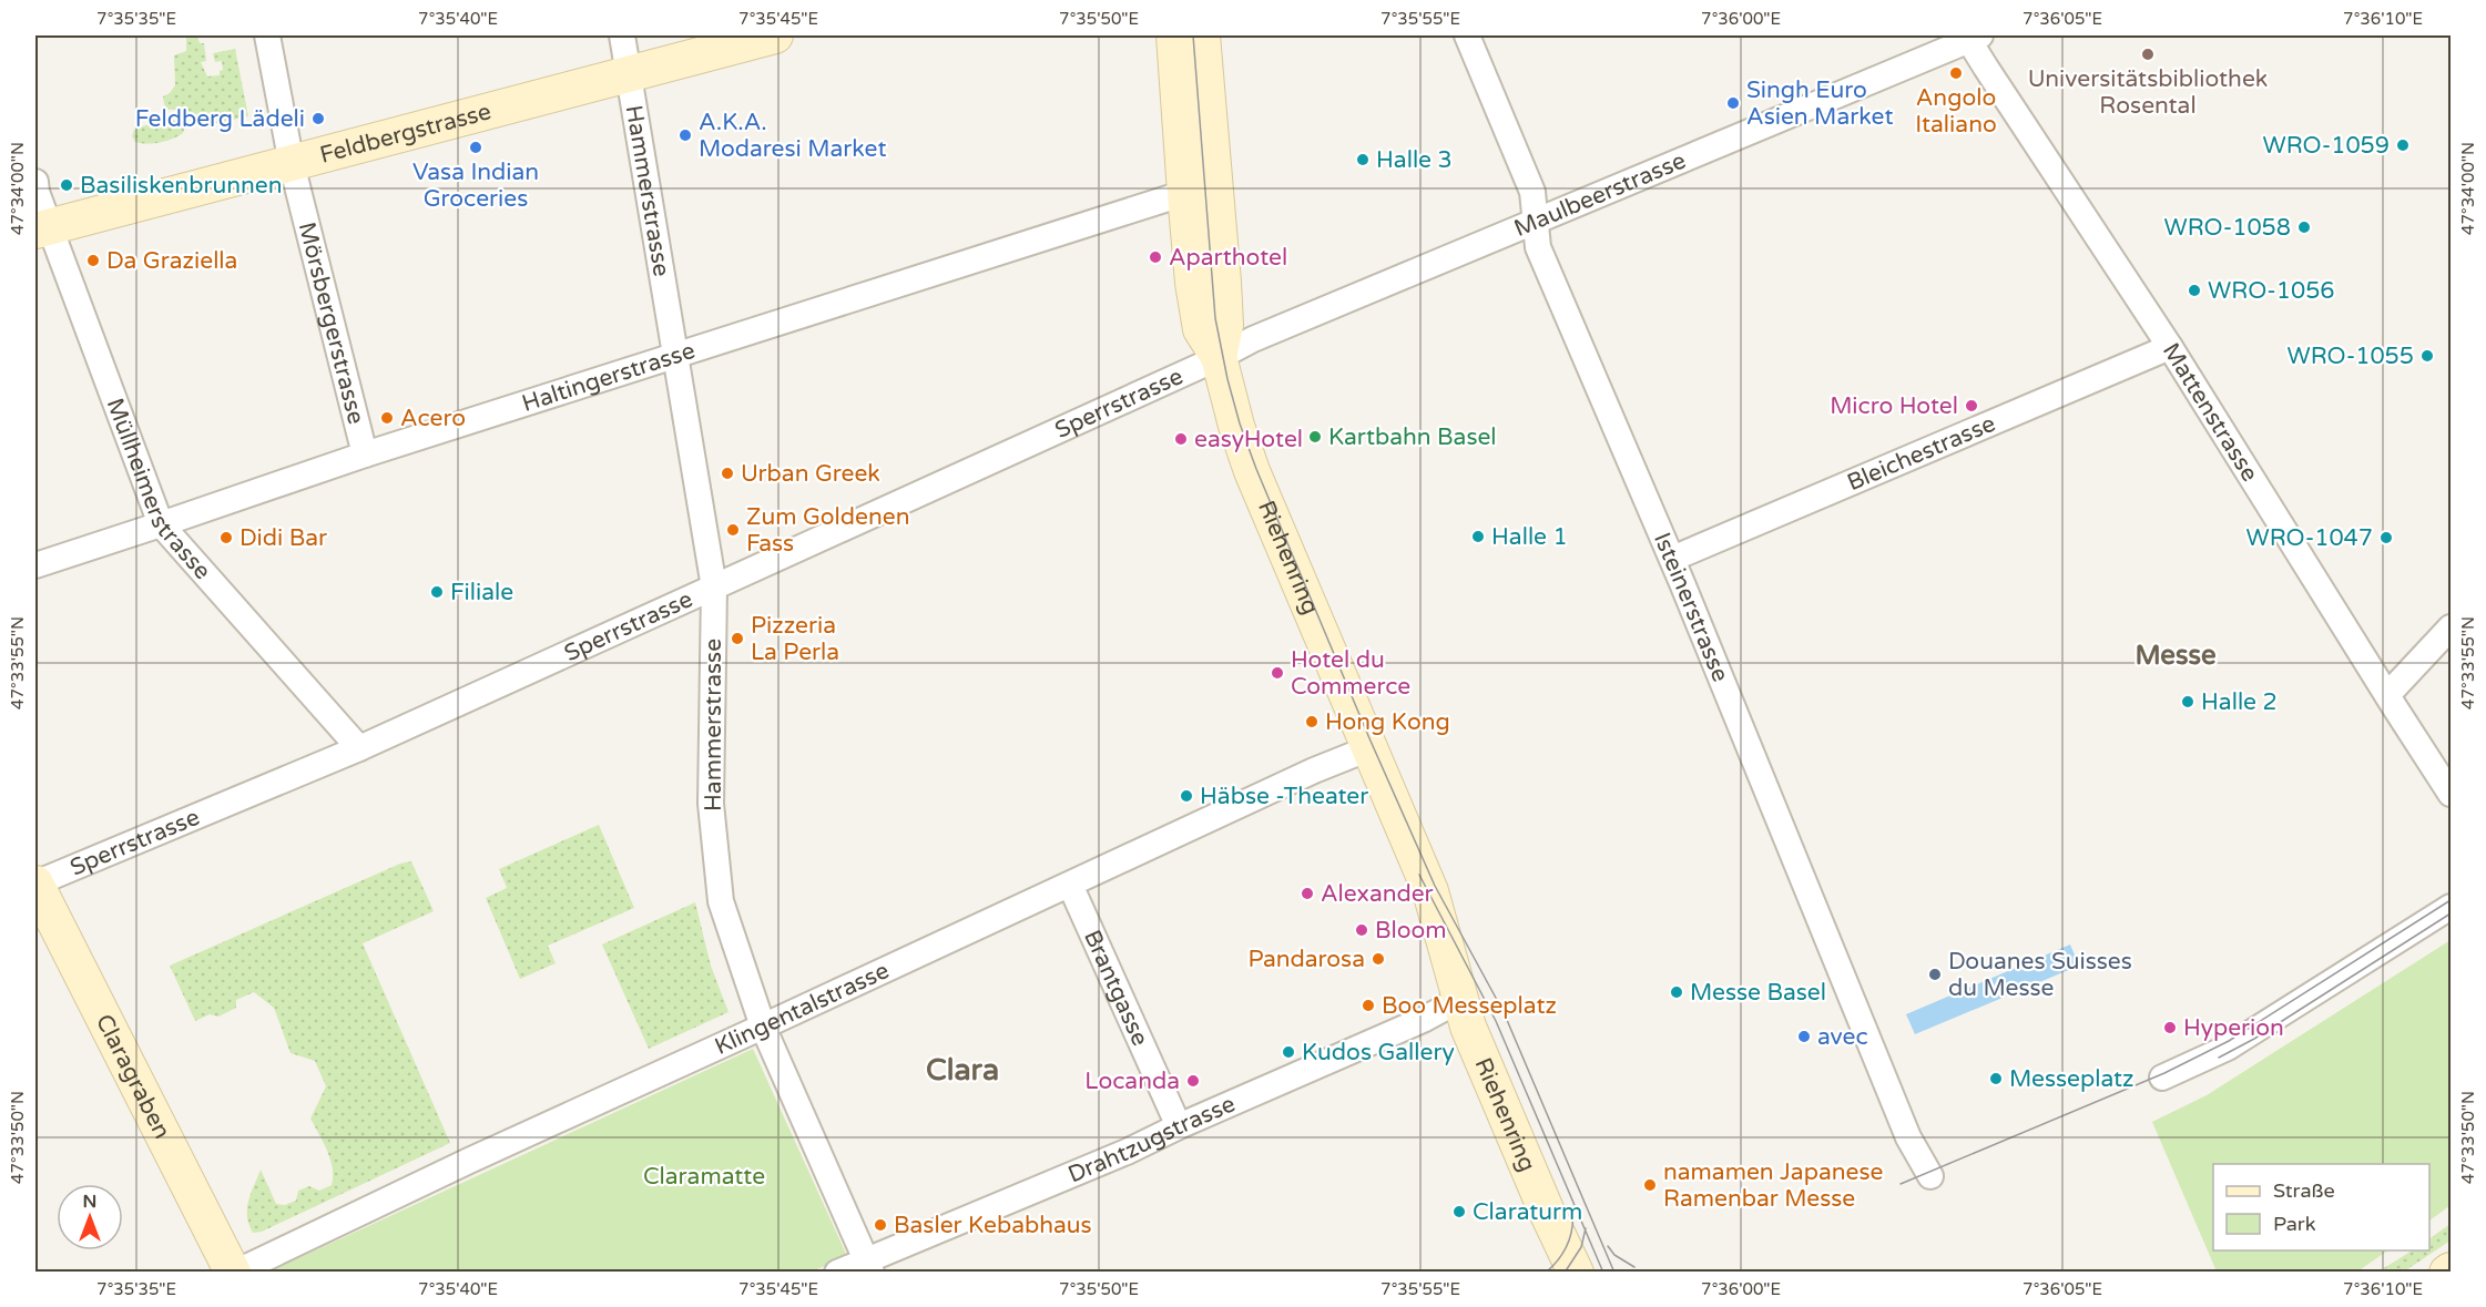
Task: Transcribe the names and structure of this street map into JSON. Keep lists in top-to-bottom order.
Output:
{
  "streets": {
    "main road": ["Feldbergstrasse", "Riehenring", "Claragraben"],
    "street": [
      "Hammerstrasse",
      "Maulbeerstrasse",
      "Mörsbergerstrasse",
      "Haltingerstrasse",
      "Sperrstrasse",
      "Mattenstrasse",
      "Bleichestrasse",
      "Müllheimerstrasse",
      "Isteinerstrasse",
      "Brantgasse",
      "Klingentalstrasse",
      "Drahtzugstrasse"
    ]
  },
  "crossings": [
    ["Feldbergstrasse", "Hammerstrasse"],
    ["Feldbergstrasse", "Mörsbergerstrasse"],
    ["Feldbergstrasse", "Müllheimerstrasse"],
    ["Hammerstrasse", "Haltingerstrasse"],
    ["Hammerstrasse", "Sperrstrasse"],
    ["Hammerstrasse", "Klingentalstrasse"],
    ["Hammerstrasse", "Drahtzugstrasse"],
    ["Maulbeerstrasse", "Sperrstrasse"],
    ["Maulbeerstrasse", "Mattenstrasse"],
    ["Maulbeerstrasse", "Riehenring"],
    ["Maulbeerstrasse", "Isteinerstrasse"],
    ["Mörsbergerstrasse", "Haltingerstrasse"],
    ["Haltingerstrasse", "Müllheimerstrasse"],
    ["Haltingerstrasse", "Riehenring"],
    ["Sperrstrasse", "Müllheimerstrasse"],
    ["Sperrstrasse", "Riehenring"],
    ["Sperrstrasse", "Claragraben"],
    ["Mattenstrasse", "Bleichestrasse"],
    ["Bleichestrasse", "Isteinerstrasse"],
    ["Riehenring", "Klingentalstrasse"],
    ["Riehenring", "Drahtzugstrasse"],
    ["Brantgasse", "Klingentalstrasse"],
    ["Brantgasse", "Drahtzugstrasse"],
    ["Klingentalstrasse", "Claragraben"]
  ],
  "districts": ["Messe", "Clara"],
  "parks": ["Claramatte"],
  "places": [
    "Universitätsbibliothek Rosental",
    "Angolo Italiano",
    "Singh Euro Asien Market",
    "Feldberg Lädeli",
    "A.K.A. Modaresi Market",
    "WRO-1059",
    "Vasa Indian Groceries",
    "Halle 3",
    "Basiliskenbrunnen",
    "WRO-1058",
    "Aparthotel",
    "Da Graziella",
    "WRO-1056",
    "WRO-1055",
    "Micro Hotel",
    "Acero",
    "Kartbahn Basel",
    "easyHotel",
    "Urban Greek",
    "Zum Goldenen Fass",
    "Halle 1",
    "Didi Bar",
    "WRO-1047",
    "Filiale",
    "Pizzeria La Perla",
    "Hotel du Commerce",
    "Halle 2",
    "Hong Kong",
    "Häbse -Theater",
    "Alexander",
    "Bloom",
    "Pandarosa",
    "Douanes Suisses du Messe",
    "Messe Basel",
    "Boo Messeplatz",
    "Hyperion",
    "avec",
    "Kudos Gallery",
    "Messeplatz",
    "Locanda",
    "namamen Japanese Ramenbar Messe",
    "Claraturm",
    "Basler Kebabhaus"
  ],
  "legend": ["Straße", "Park"],
  "north": "top",
  "coordinates": [
    "7°35'35\"E",
    "7°35'40\"E",
    "7°35'45\"E",
    "7°35'50\"E",
    "7°35'55\"E",
    "7°36'00\"E",
    "7°36'05\"E",
    "7°36'10\"E",
    "47°34'00\"N",
    "47°33'55\"N",
    "47°33'50\"N"
  ]
}
